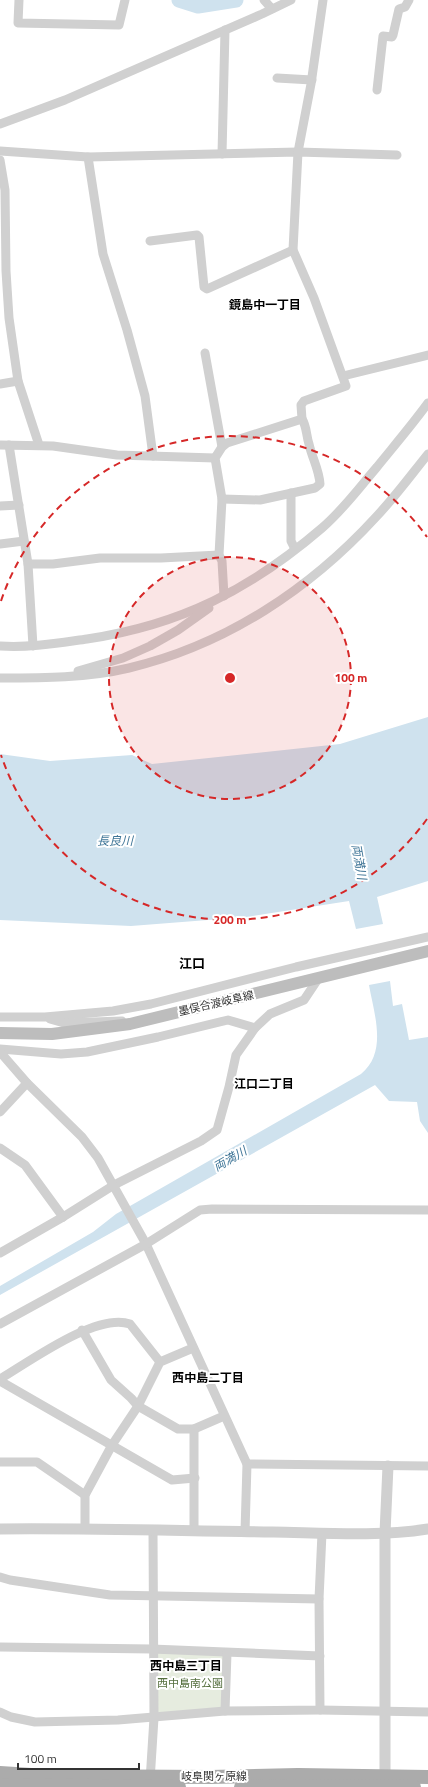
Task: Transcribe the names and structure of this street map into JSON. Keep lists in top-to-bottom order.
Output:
{
  "streets": {
    "main road": ["墨俣合渡岐阜線", "岐阜関ヶ原線"]
  },
  "districts": [
    "鏡島中一丁目",
    "江口",
    "江口二丁目",
    "西中島二丁目",
    "西中島三丁目"
  ],
  "water": ["長良川", "両満川"],
  "parks": ["西中島南公園"],
  "scale_bar": "100 m",
  "rings": ["100 m", "200 m"]
}
